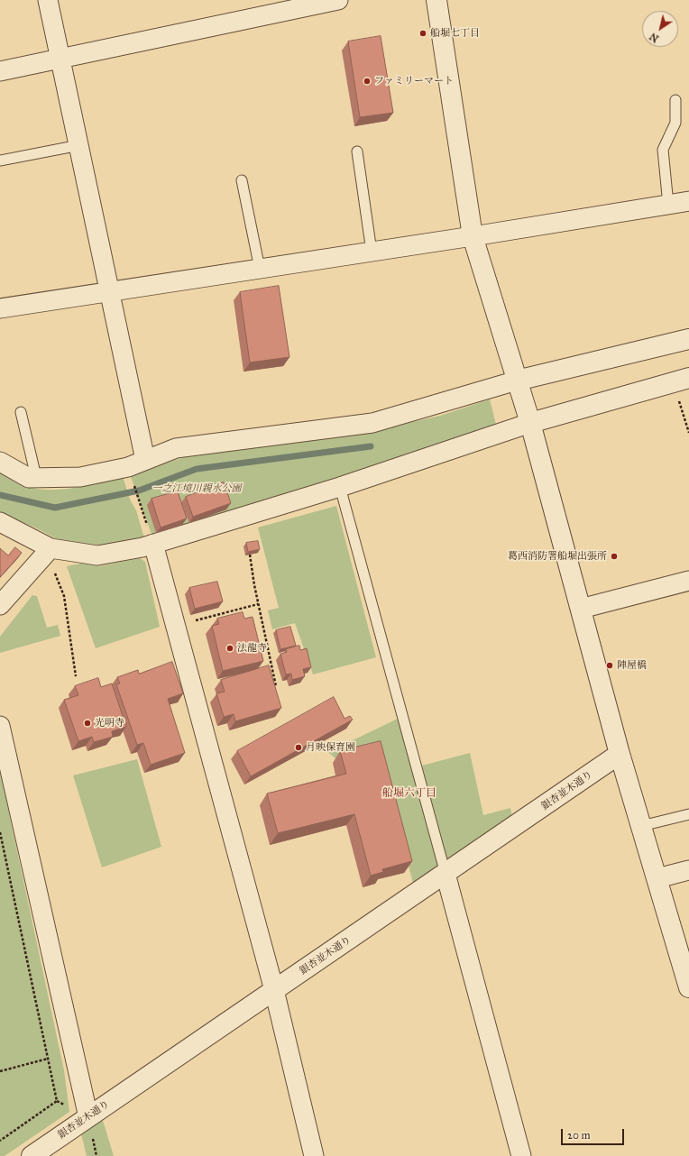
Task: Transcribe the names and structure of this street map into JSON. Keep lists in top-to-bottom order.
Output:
{
  "streets": {
    "street": ["銀杏並木通り"]
  },
  "districts": ["船堀六丁目"],
  "parks": ["一之江境川親水公園"],
  "places": [
    "船堀七丁目",
    "ファミリーマート",
    "葛西消防署船堀出張所",
    "法龍寺",
    "陣屋橋",
    "光明寺",
    "月映保育園"
  ],
  "scale_bar": "20 m",
  "north": "bottom left"
}
